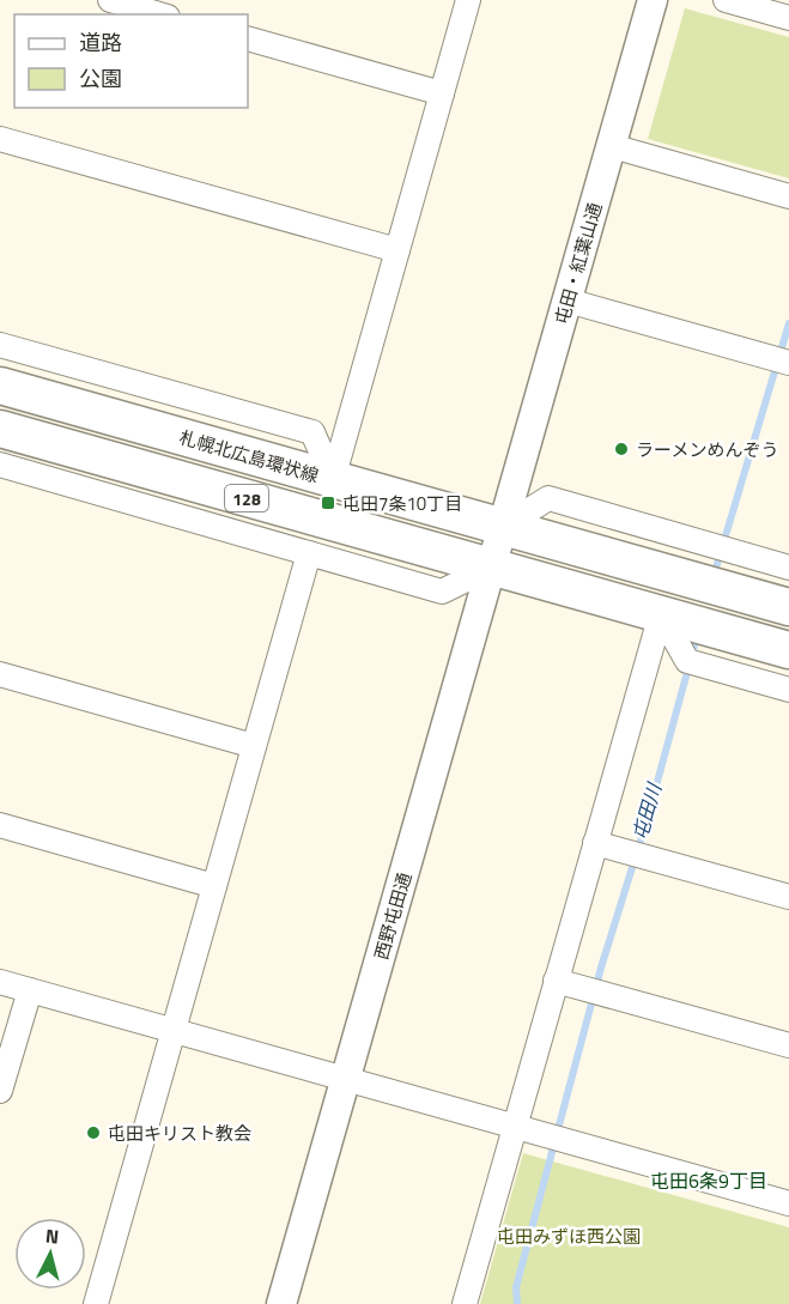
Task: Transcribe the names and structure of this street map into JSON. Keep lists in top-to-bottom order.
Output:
{
  "streets": {
    "main road": ["札幌北広島環状線", "128"],
    "street": ["屯田・紅葉山通", "西野屯田通"]
  },
  "crossings": [
    ["屯田・紅葉山通", "札幌北広島環状線"],
    ["屯田・紅葉山通", "西野屯田通"],
    ["札幌北広島環状線", "西野屯田通"],
    ["128", "西野屯田通"]
  ],
  "districts": ["屯田6条9丁目"],
  "water": ["屯田川"],
  "parks": ["屯田みずほ西公園"],
  "places": {
    "other": ["ラーメンめんぞう", "屯田キリスト教会"],
    "transit": ["屯田7条10丁目"]
  },
  "legend": ["道路", "公園"],
  "north": "top"
}
